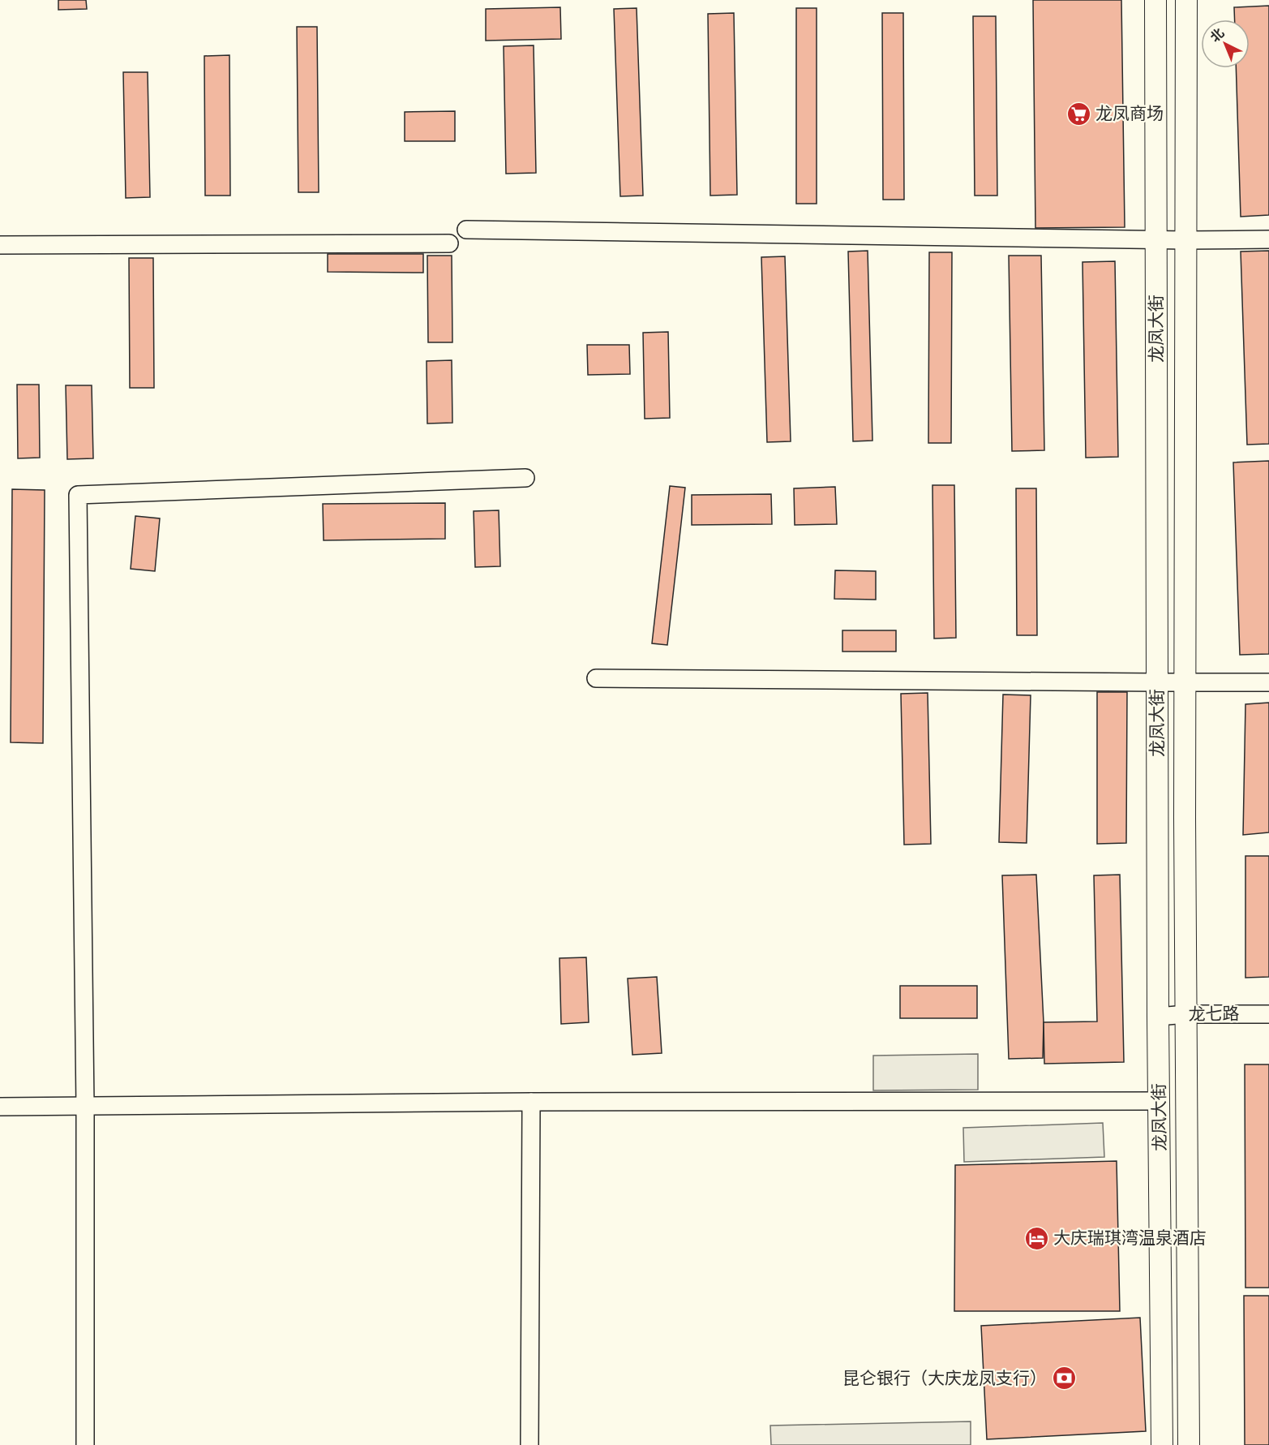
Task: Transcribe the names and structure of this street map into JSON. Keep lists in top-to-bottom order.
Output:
{
  "streets": {
    "main road": ["龙凤大街"],
    "street": ["龙七路"]
  },
  "crossings": [
    ["龙凤大街", "龙七路"]
  ],
  "places": {
    "supermarket": ["龙凤商场"],
    "hotel": ["大庆瑞琪湾温泉酒店"],
    "bank": ["昆仑银行（大庆龙凤支行）"]
  },
  "north": "top left"
}
